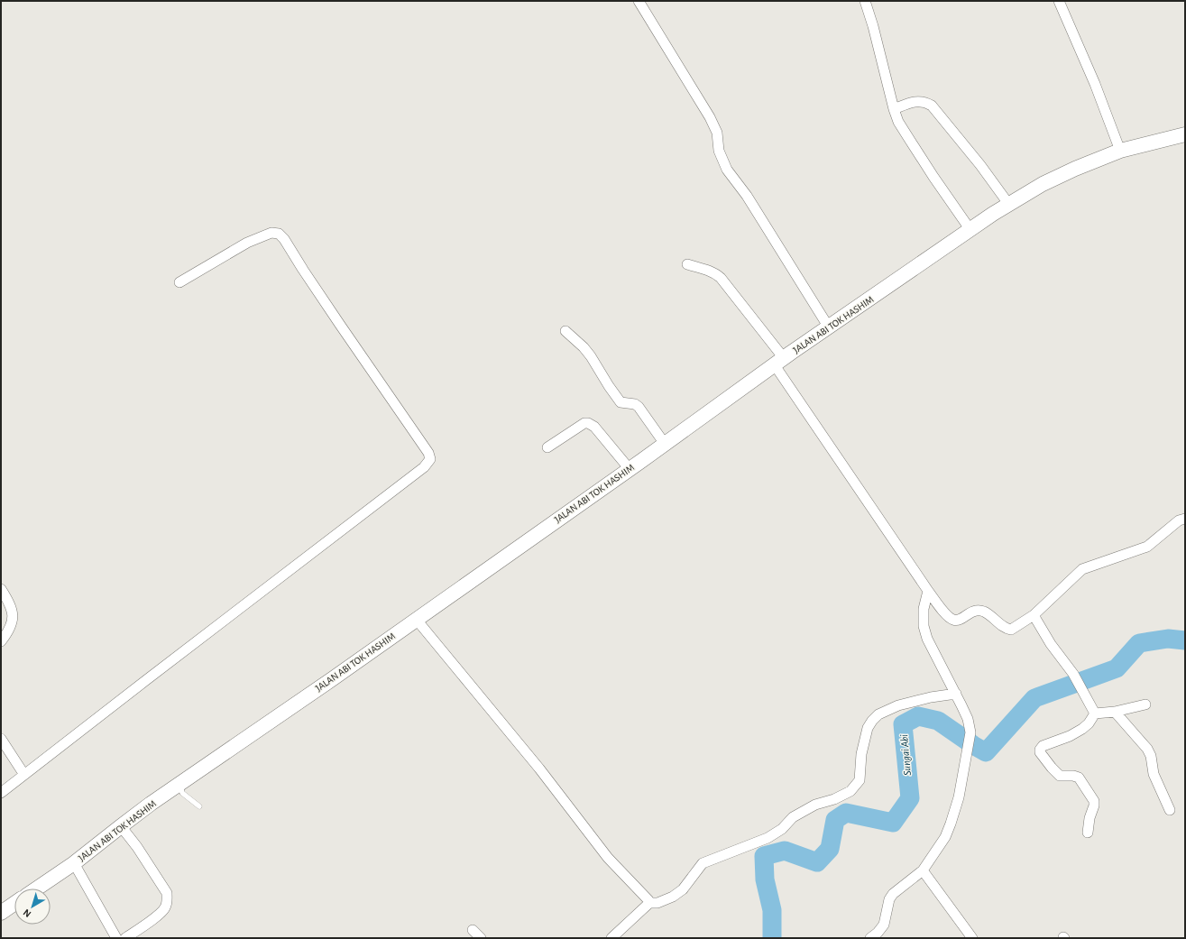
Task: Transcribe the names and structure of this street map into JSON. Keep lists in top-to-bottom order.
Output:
{
  "streets": {
    "main road": ["JALAN ABI TOK HASHIM"]
  },
  "water": ["Sungai Abi"],
  "north": "bottom left"
}
